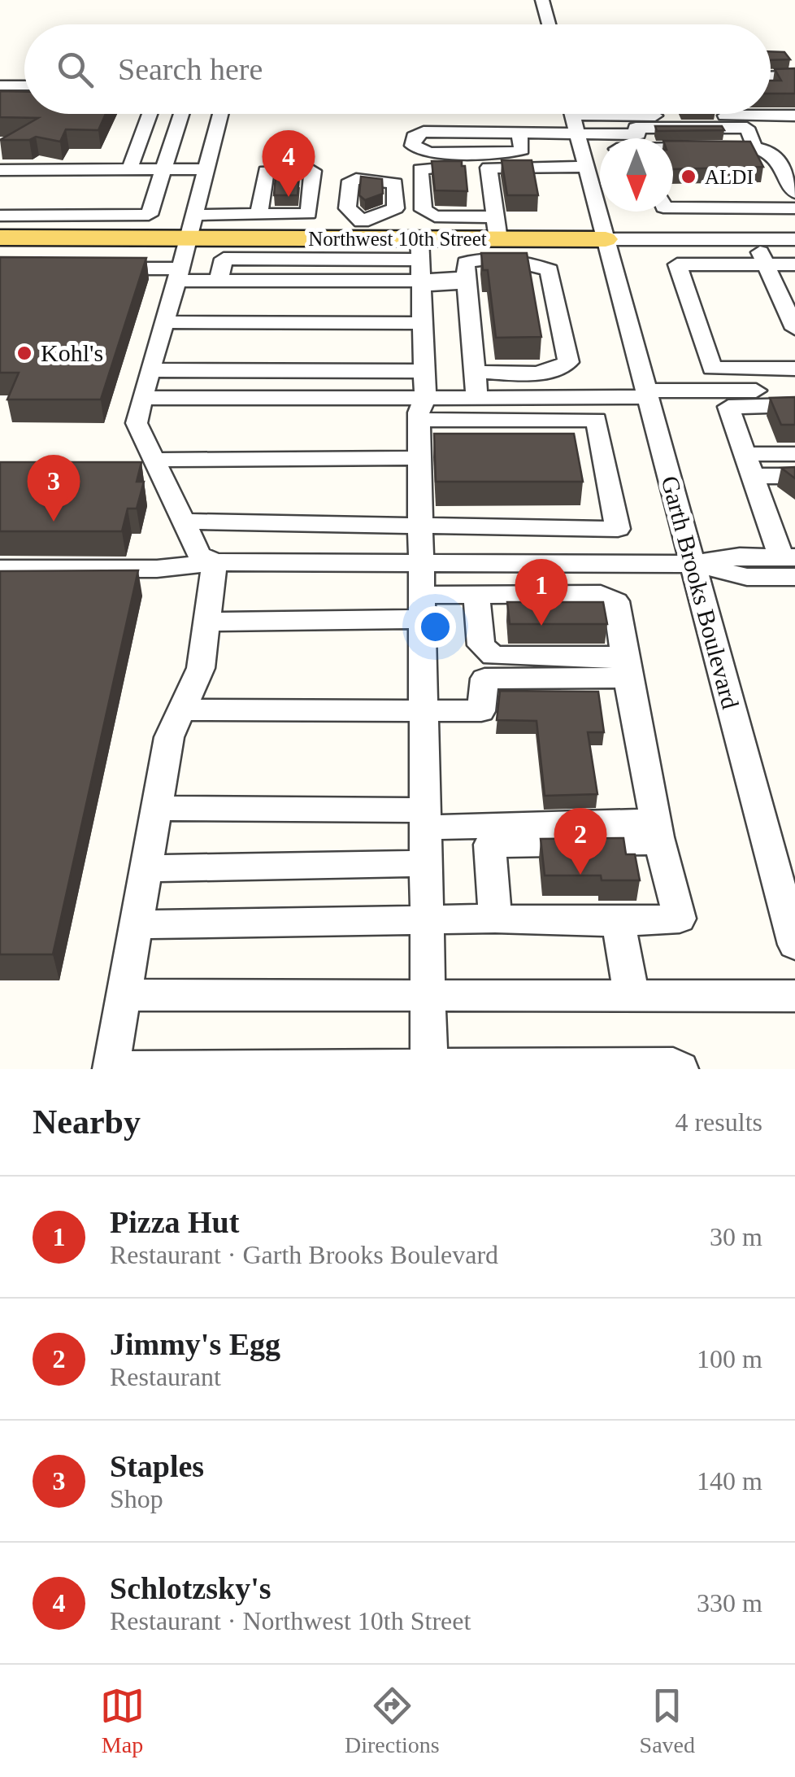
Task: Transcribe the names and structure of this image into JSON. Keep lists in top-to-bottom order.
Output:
{
  "streets": {
    "main road": ["Northwest 10th Street"],
    "street": ["Garth Brooks Boulevard"]
  },
  "crossings": [
    ["Northwest 10th Street", "Garth Brooks Boulevard"]
  ],
  "places": ["ALDI", "Kohl's"],
  "north": "bottom",
  "page": {
    "search": "Search here",
    "pins": [
      "4",
      "3",
      "1",
      "2"
    ],
    "heading": ["Nearby", "4 results"],
    "list": [
      {
        "mark": "1",
        "name": "Pizza Hut",
        "note": "Restaurant · Garth Brooks Boulevard",
        "value": "30 m"
      },
      {
        "mark": "2",
        "name": "Jimmy's Egg",
        "note": "Restaurant",
        "value": "100 m"
      },
      {
        "mark": "3",
        "name": "Staples",
        "note": "Shop",
        "value": "140 m"
      },
      {
        "mark": "4",
        "name": "Schlotzsky's",
        "note": "Restaurant · Northwest 10th Street",
        "value": "330 m"
      }
    ],
    "nav": ["Map", "Directions", "Saved"]
  }
}
